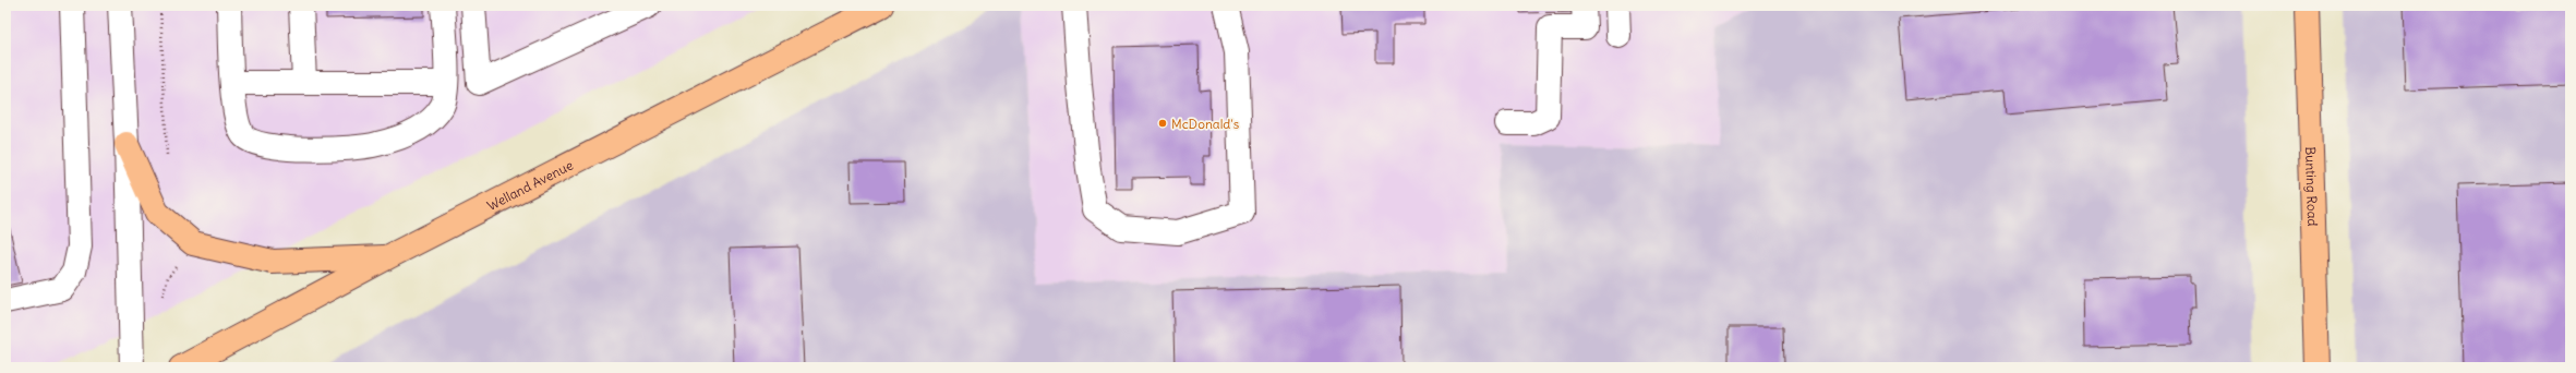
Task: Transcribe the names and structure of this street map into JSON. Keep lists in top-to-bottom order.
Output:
{
  "streets": {
    "main road": ["Welland Avenue", "Bunting Road"]
  },
  "places": ["McDonald's"]
}
